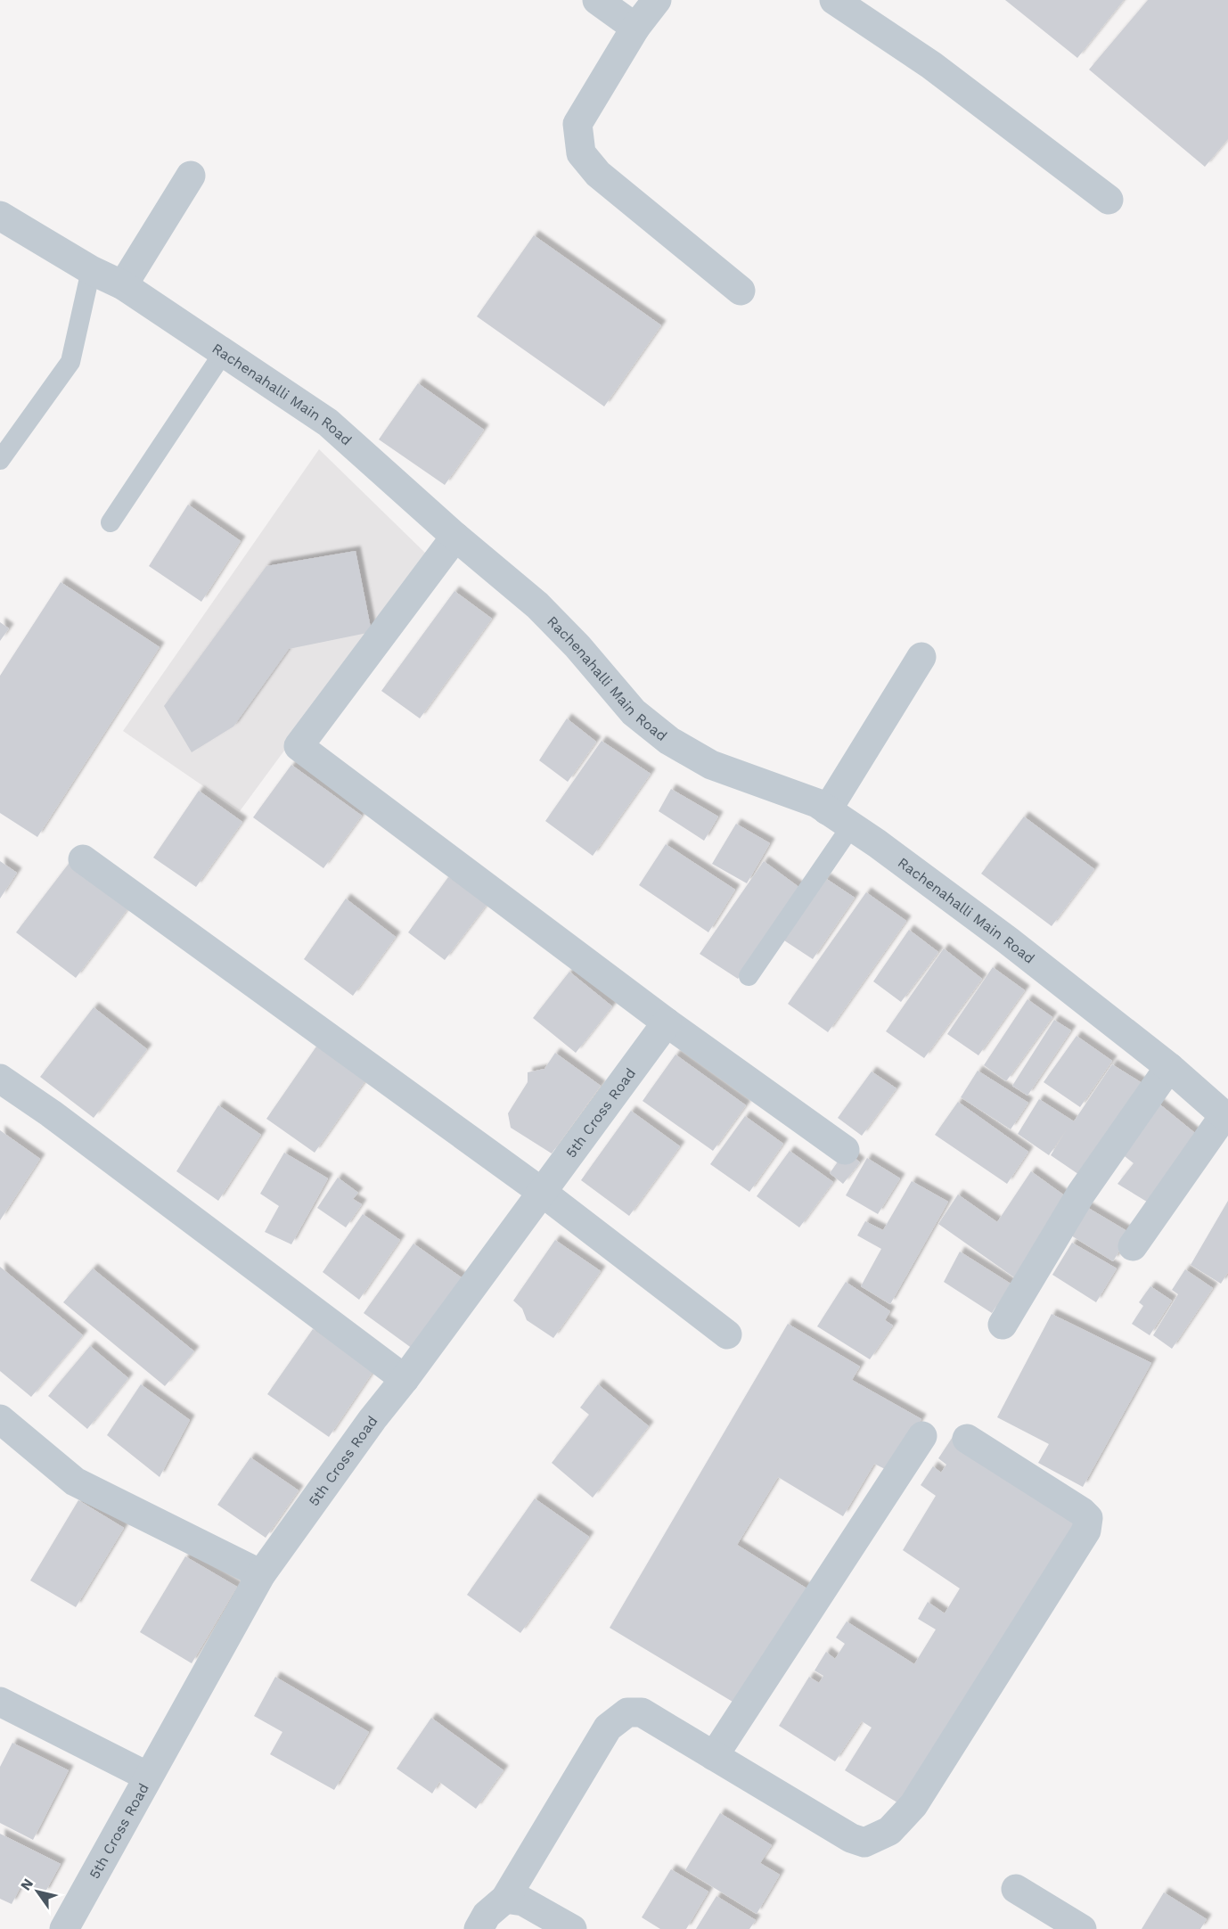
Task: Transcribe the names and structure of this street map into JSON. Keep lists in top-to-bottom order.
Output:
{
  "streets": {
    "street": ["Rachenahalli Main Road", "5th Cross Road"]
  },
  "north": "top left"
}
